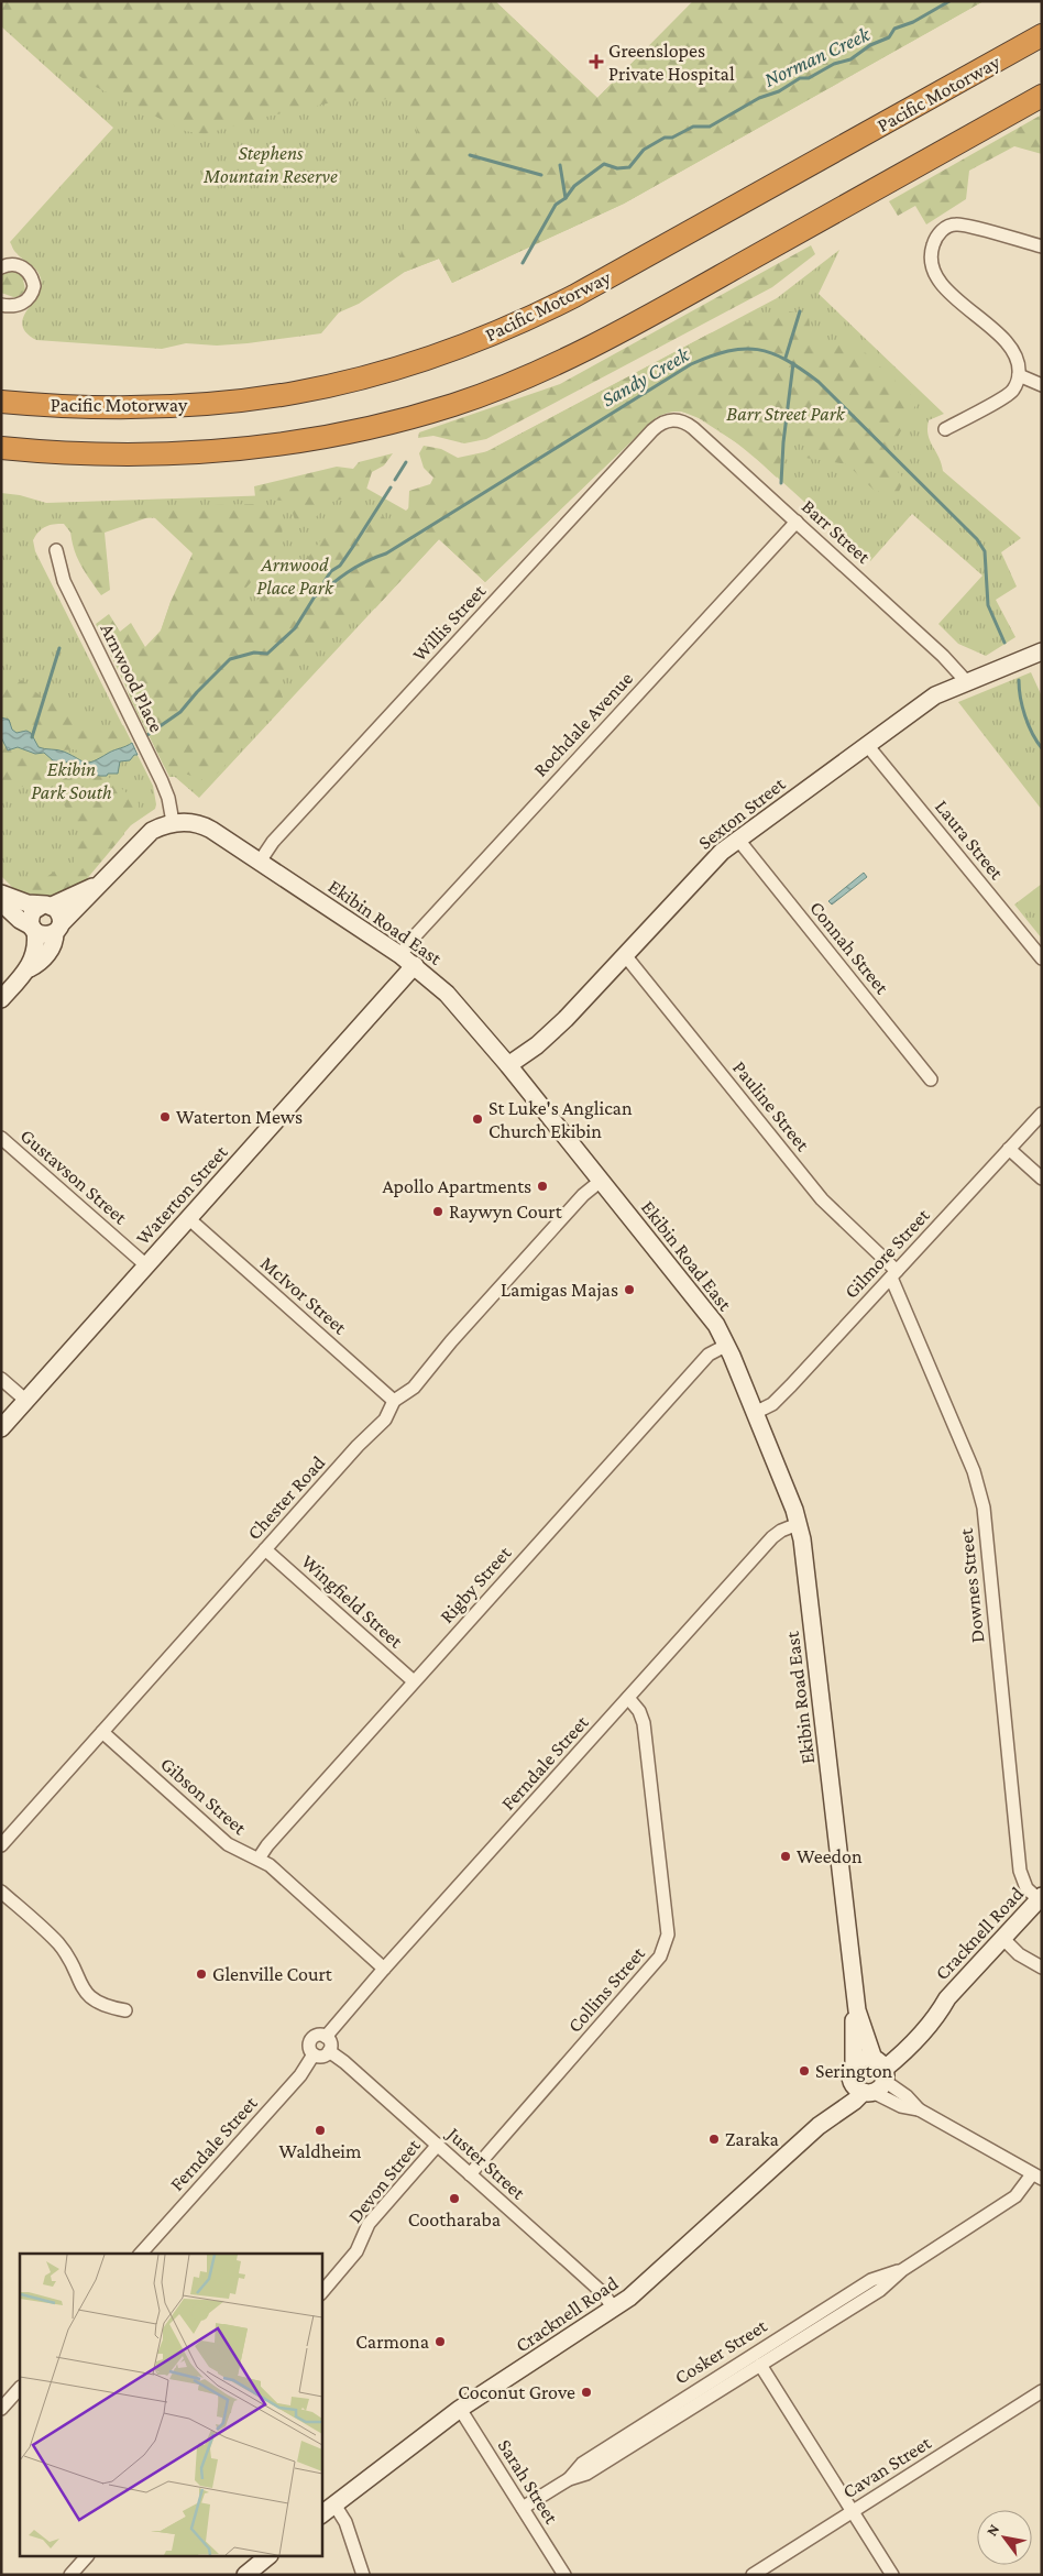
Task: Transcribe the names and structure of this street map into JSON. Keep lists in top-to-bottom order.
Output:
{
  "streets": {
    "highway": ["Pacific Motorway"],
    "street": [
      "Barr Street",
      "Willis Street",
      "Arnwood Place",
      "Rochdale Avenue",
      "Sexton Street",
      "Laura Street",
      "Ekibin Road East",
      "Connah Street",
      "Pauline Street",
      "Gustavson Street",
      "Waterton Street",
      "Gilmore Street",
      "McIvor Street",
      "Chester Road",
      "Rigby Street",
      "Downes Street",
      "Wingfield Street",
      "Ferndale Street",
      "Gibson Street",
      "Cracknell Road",
      "Collins Street",
      "Juster Street",
      "Devon Street",
      "Cosker Street",
      "Cavan Street",
      "Sarah Street"
    ]
  },
  "crossings": [
    ["Barr Street", "Willis Street"],
    ["Barr Street", "Rochdale Avenue"],
    ["Barr Street", "Sexton Street"],
    ["Willis Street", "Ekibin Road East"],
    ["Arnwood Place", "Ekibin Road East"],
    ["Rochdale Avenue", "Ekibin Road East"],
    ["Sexton Street", "Laura Street"],
    ["Sexton Street", "Ekibin Road East"],
    ["Sexton Street", "Connah Street"],
    ["Sexton Street", "Pauline Street"],
    ["Ekibin Road East", "Waterton Street"],
    ["Ekibin Road East", "Gilmore Street"],
    ["Ekibin Road East", "Chester Road"],
    ["Ekibin Road East", "Rigby Street"],
    ["Ekibin Road East", "Ferndale Street"],
    ["Ekibin Road East", "Cracknell Road"],
    ["Pauline Street", "Gilmore Street"],
    ["Pauline Street", "Downes Street"],
    ["Gustavson Street", "Waterton Street"],
    ["Waterton Street", "McIvor Street"],
    ["Gilmore Street", "Downes Street"],
    ["McIvor Street", "Chester Road"],
    ["Chester Road", "Wingfield Street"],
    ["Chester Road", "Gibson Street"],
    ["Rigby Street", "Wingfield Street"],
    ["Rigby Street", "Gibson Street"],
    ["Downes Street", "Cracknell Road"],
    ["Ferndale Street", "Gibson Street"],
    ["Ferndale Street", "Collins Street"],
    ["Ferndale Street", "Juster Street"],
    ["Cracknell Road", "Juster Street"],
    ["Cracknell Road", "Sarah Street"],
    ["Collins Street", "Juster Street"],
    ["Juster Street", "Devon Street"],
    ["Cosker Street", "Sarah Street"]
  ],
  "water": ["Norman Creek", "Sandy Creek"],
  "parks": [
    "Stephens Mountain Reserve",
    "Barr Street Park",
    "Arnwood Place Park",
    "Ekibin Park South"
  ],
  "places": {
    "health": ["Greenslopes Private Hospital"],
    "other": [
      "Waterton Mews",
      "St Luke's Anglican Church Ekibin",
      "Apollo Apartments",
      "Raywyn Court",
      "Lamigas Majas",
      "Weedon",
      "Glenville Court",
      "Serington",
      "Waldheim",
      "Zaraka",
      "Cootharaba",
      "Carmona",
      "Coconut Grove"
    ]
  },
  "north": "top left"
}
